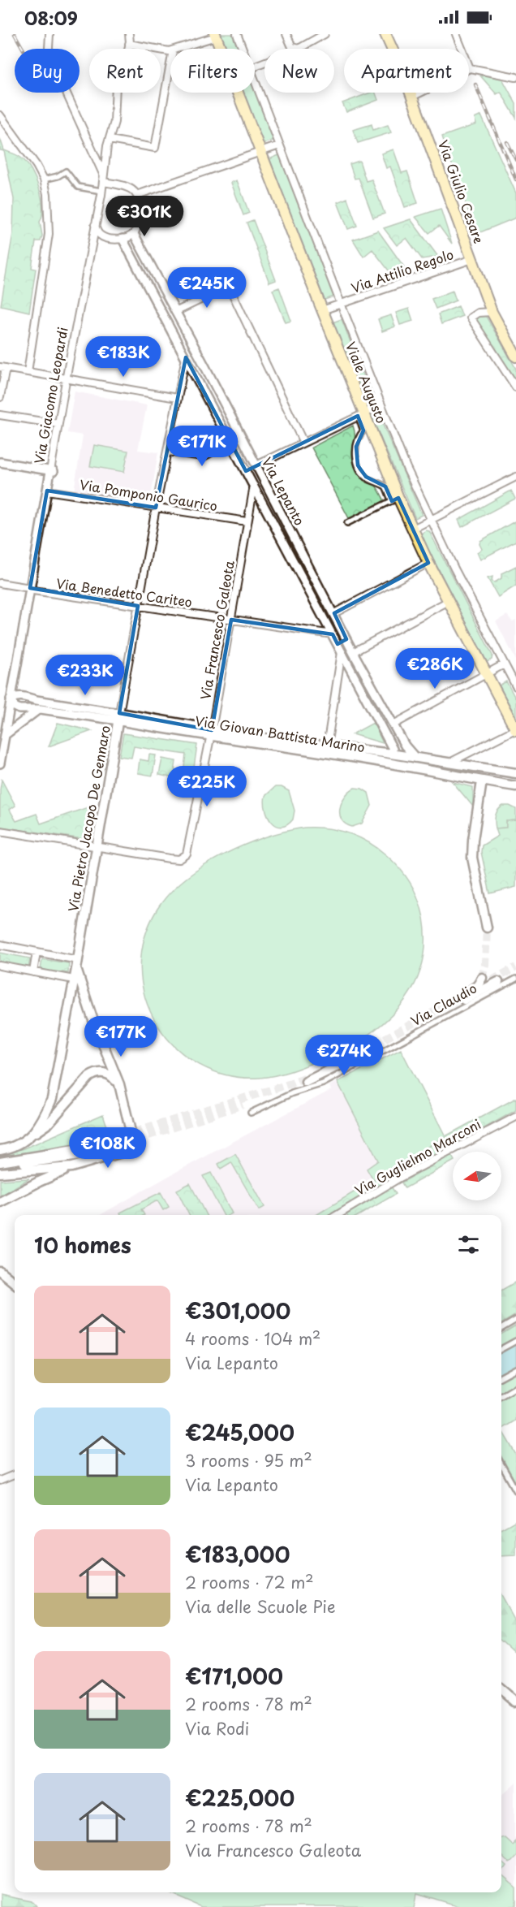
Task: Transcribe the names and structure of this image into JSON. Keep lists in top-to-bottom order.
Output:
{
  "streets": {
    "main road": [
      "Via Giulio Cesare",
      "Viale Augusto",
      "Via Giovan Battista Marino",
      "Via Pietro Jacopo De Gennaro",
      "Via Claudio"
    ],
    "street": [
      "Via Attilio Regolo",
      "Via Giacomo Leopardi",
      "Via Lepanto",
      "Via Pomponio Gaurico",
      "Via Benedetto Cariteo",
      "Via Francesco Galeota",
      "Via Guglielmo Marconi"
    ]
  },
  "crossings": [
    ["Via Giulio Cesare", "Via Attilio Regolo"],
    ["Via Attilio Regolo", "Viale Augusto"],
    ["Via Giacomo Leopardi", "Via Lepanto"],
    ["Via Giacomo Leopardi", "Via Pomponio Gaurico"],
    ["Via Giacomo Leopardi", "Via Benedetto Cariteo"],
    ["Via Giacomo Leopardi", "Via Giovan Battista Marino"],
    ["Via Lepanto", "Via Benedetto Cariteo"],
    ["Via Lepanto", "Via Francesco Galeota"],
    ["Via Lepanto", "Via Giovan Battista Marino"],
    ["Via Lepanto", "Via Pietro Jacopo De Gennaro"],
    ["Via Pomponio Gaurico", "Via Francesco Galeota"],
    ["Via Pomponio Gaurico", "Via Pietro Jacopo De Gennaro"],
    ["Via Benedetto Cariteo", "Via Francesco Galeota"],
    ["Via Benedetto Cariteo", "Via Pietro Jacopo De Gennaro"],
    ["Via Francesco Galeota", "Via Giovan Battista Marino"],
    ["Via Francesco Galeota", "Via Pietro Jacopo De Gennaro"],
    ["Via Giovan Battista Marino", "Via Pietro Jacopo De Gennaro"]
  ],
  "north": "left",
  "page": {
    "status": "08:09",
    "chip": [
      "Buy",
      "Rent",
      "Filters",
      "New",
      "Apartment"
    ],
    "price": [
      "€301K",
      "€245K",
      "€183K",
      "€171K",
      "€286K",
      "€233K",
      "€225K",
      "€177K",
      "€274K",
      "€108K"
    ],
    "heading": "10 homes",
    "list": [
      {
        "name": "€301,000",
        "note": "4 rooms · 104 m² · Via Lepanto"
      },
      {
        "name": "€245,000",
        "note": "3 rooms · 95 m² · Via Lepanto"
      },
      {
        "name": "€183,000",
        "note": "2 rooms · 72 m² · Via delle Scuole Pie"
      },
      {
        "name": "€171,000",
        "note": "2 rooms · 78 m² · Via Rodi"
      },
      {
        "name": "€225,000",
        "note": "2 rooms · 78 m² · Via Francesco Galeota"
      }
    ]
  }
}
